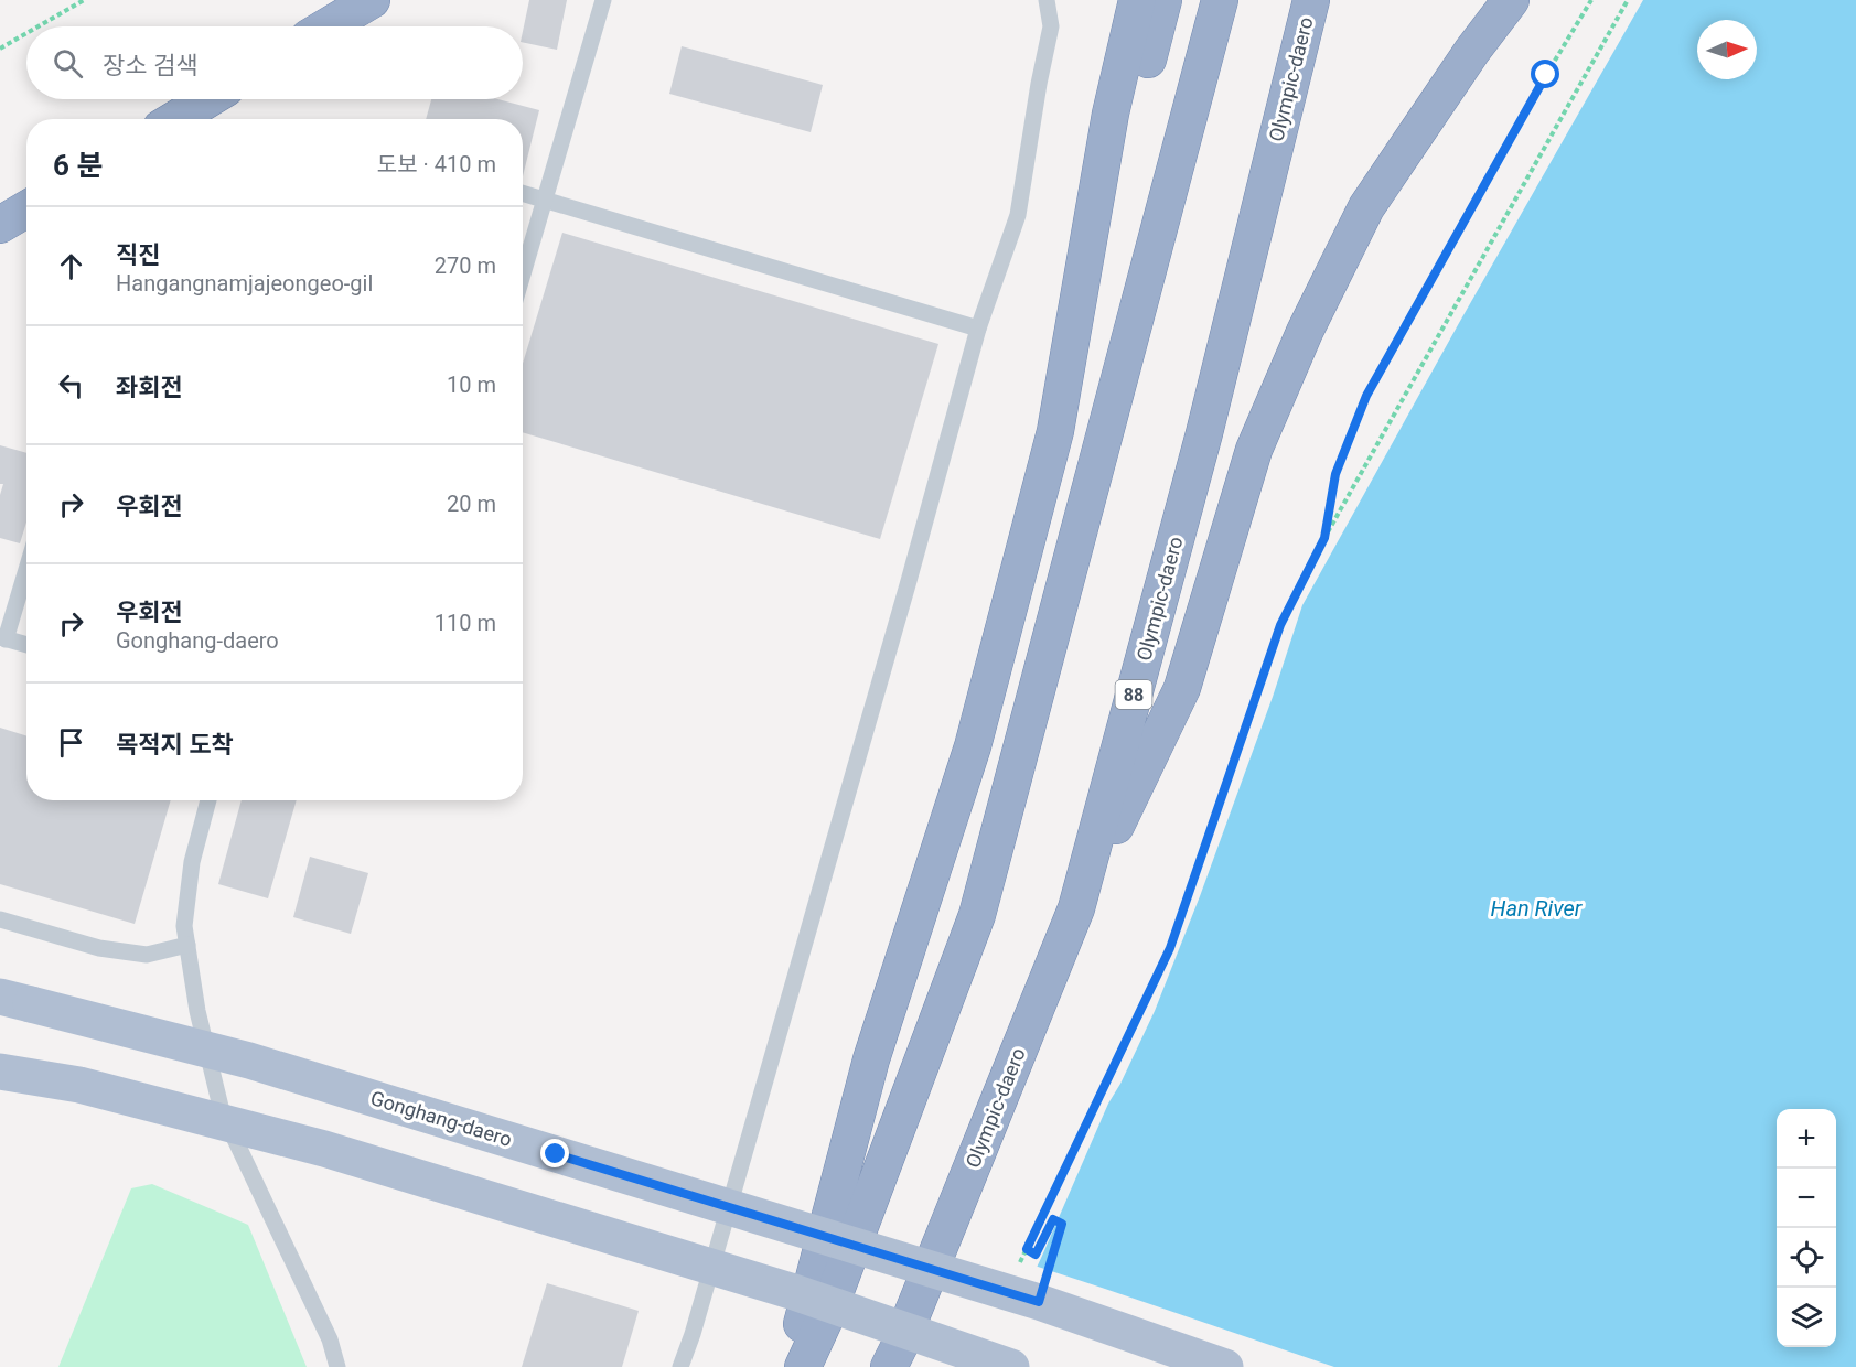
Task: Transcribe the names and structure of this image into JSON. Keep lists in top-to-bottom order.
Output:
{
  "streets": {
    "highway": ["Olympic-daero", "88"],
    "main road": ["Gonghang-daero"]
  },
  "water": ["Han River"],
  "north": "right",
  "page": {
    "search": "장소 검색",
    "heading": ["6 분", "도보 · 410 m"],
    "list": [
      ["직진", "Hangangnamjajeongeo-gil", "270 m"],
      ["좌회전", "10 m"],
      ["우회전", "20 m"],
      ["우회전", "Gonghang-daero", "110 m"],
      "목적지 도착"
    ],
    "map_buttons": ["+", "−"]
  }
}
